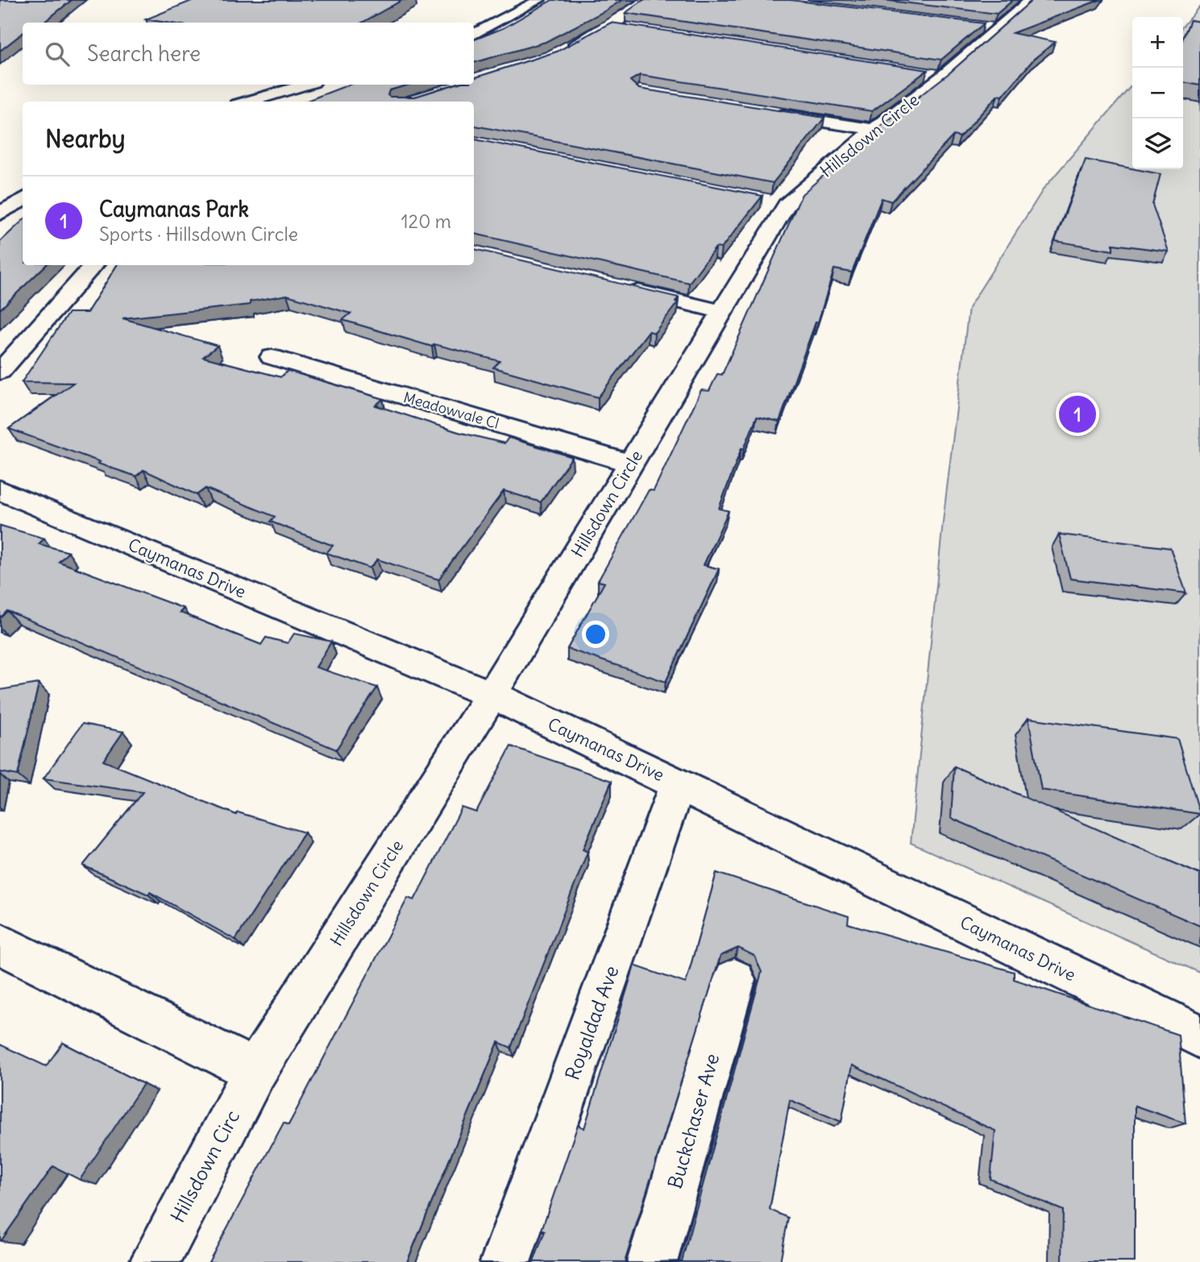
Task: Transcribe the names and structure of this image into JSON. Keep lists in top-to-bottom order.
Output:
{
  "streets": {
    "street": [
      "Hillsdown Circle",
      "Meadowvale Cl",
      "Caymanas Drive",
      "Royaldad Ave",
      "Buckchaser Ave",
      "Hillsdown Circ"
    ]
  },
  "crossings": [
    ["Hillsdown Circle", "Meadowvale Cl"],
    ["Hillsdown Circle", "Caymanas Drive"],
    ["Hillsdown Circle", "Hillsdown Circ"],
    ["Caymanas Drive", "Royaldad Ave"]
  ],
  "page": {
    "map_buttons": ["+", "−"],
    "search": "Search here",
    "heading": "Nearby",
    "list": [
      {
        "mark": "1",
        "name": "Caymanas Park",
        "note": "Sports · Hillsdown Circle",
        "value": "120 m"
      }
    ],
    "pins": "1"
  }
}
